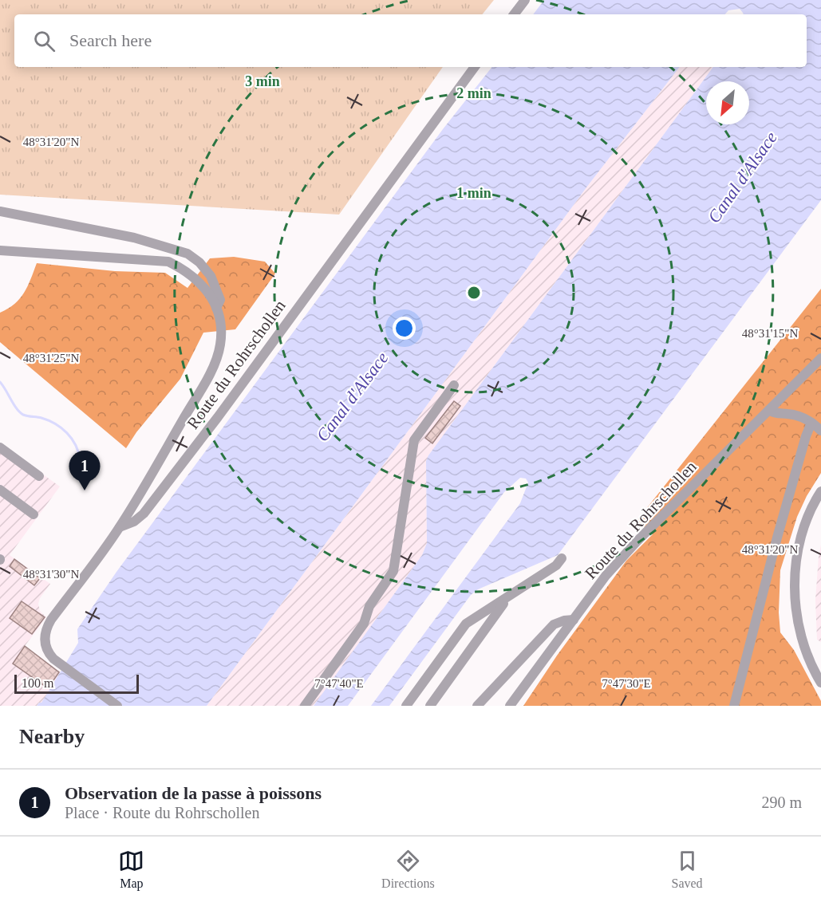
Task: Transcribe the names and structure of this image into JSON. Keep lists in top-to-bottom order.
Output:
{
  "streets": {
    "street": ["Route du Rohrschollen"]
  },
  "water": ["Canal d'Alsace"],
  "scale_bar": "100 m",
  "north": "bottom left",
  "page": {
    "search": "Search here",
    "pins": "1",
    "scale": "100 m",
    "heading": "Nearby",
    "list": [
      {
        "mark": "1",
        "name": "Observation de la passe à poissons",
        "note": "Place · Route du Rohrschollen",
        "value": "290 m"
      }
    ],
    "nav": ["Map", "Directions", "Saved"]
  },
  "coordinates": [
    "48°31'20\"N",
    "48°31'15\"N",
    "48°31'25\"N",
    "48°31'30\"N",
    "7°47'40\"E",
    "7°47'30\"E"
  ],
  "rings": ["3 min", "2 min", "1 min"]
}
